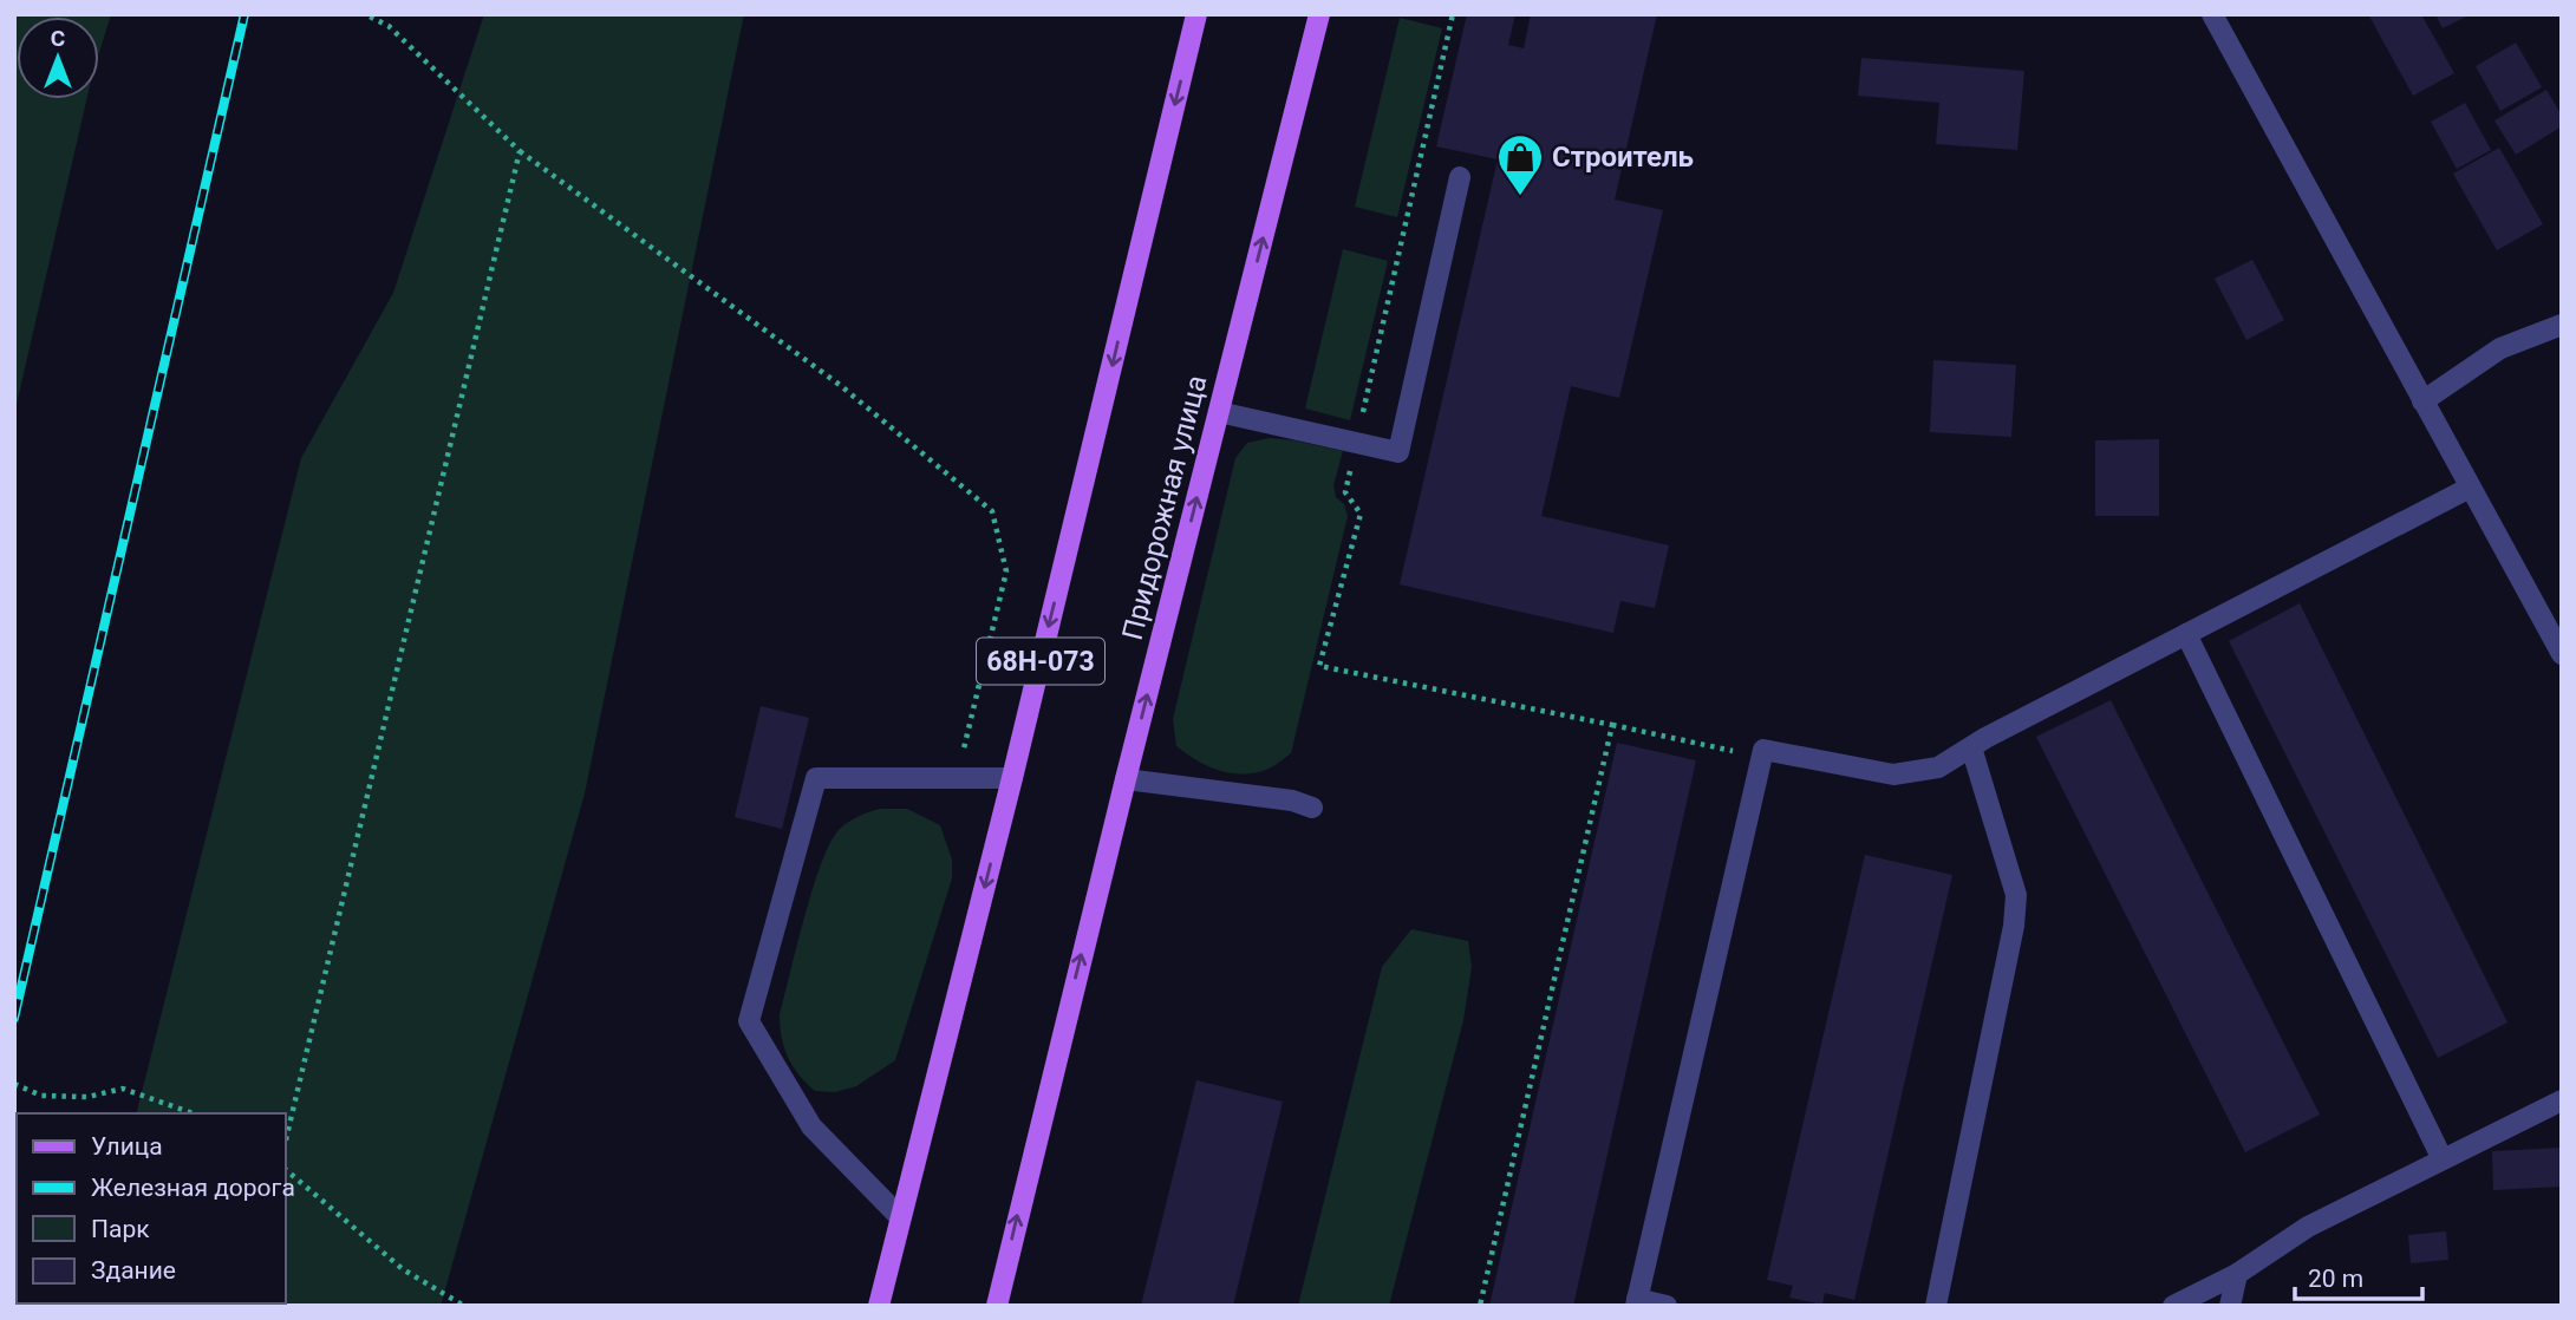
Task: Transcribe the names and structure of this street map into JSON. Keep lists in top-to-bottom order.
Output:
{
  "streets": {
    "main road": ["Придорожная улица", "68Н-073"]
  },
  "places": {
    "shop": ["Строитель"]
  },
  "legend": [
    "Улица",
    "Железная дорога",
    "Парк",
    "Здание"
  ],
  "scale_bar": "20 m",
  "north": "top"
}
